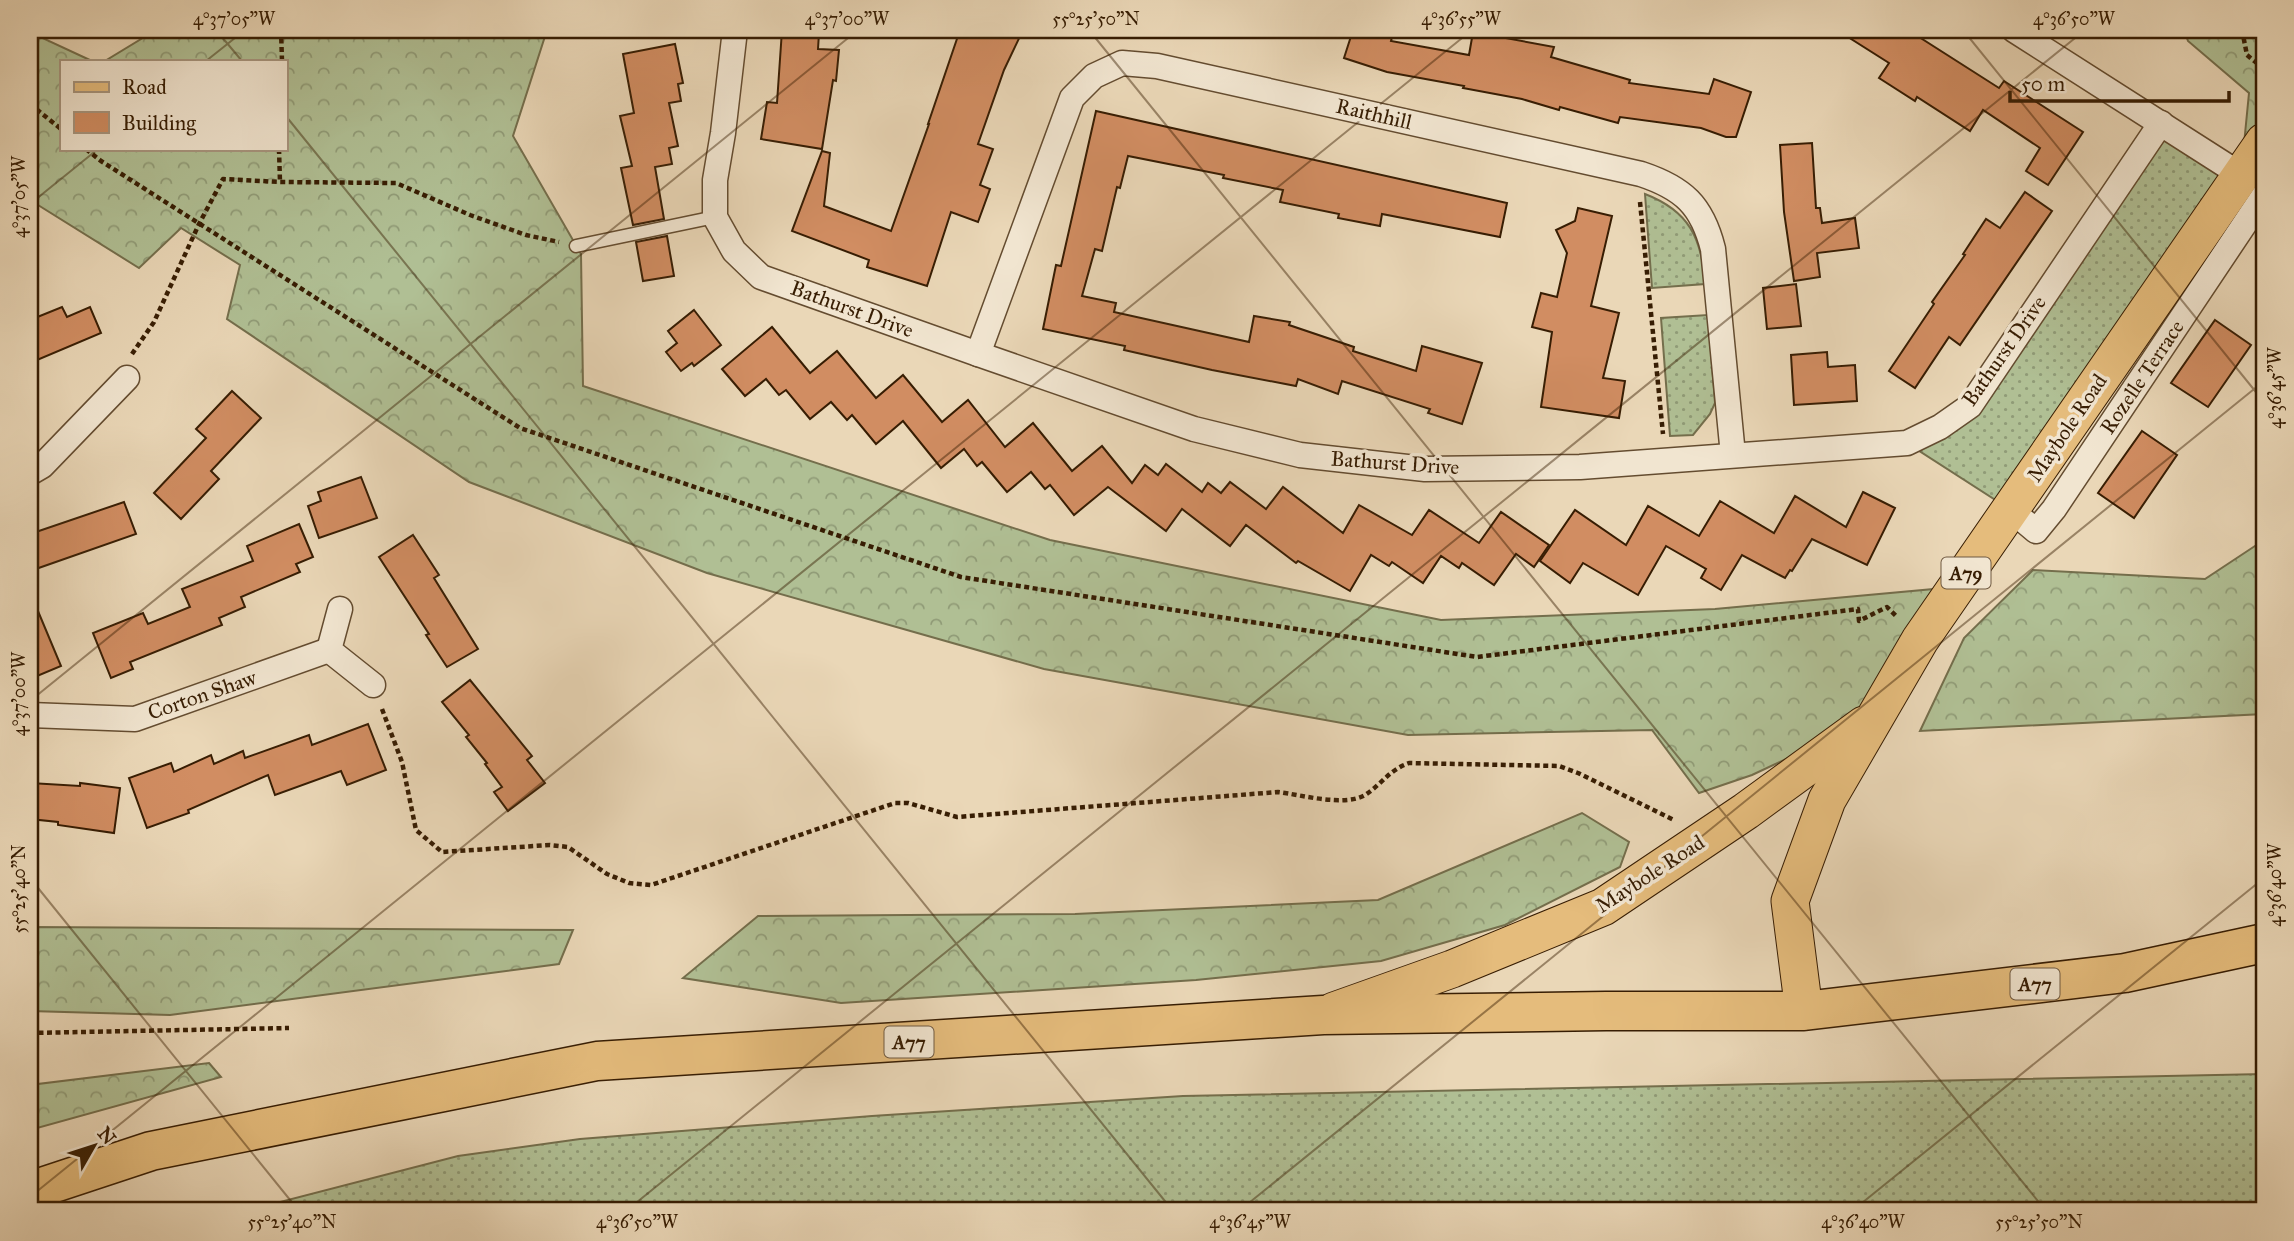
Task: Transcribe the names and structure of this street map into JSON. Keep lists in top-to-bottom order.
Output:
{
  "streets": {
    "highway": ["A77"],
    "main road": ["Maybole Road", "A79"],
    "street": ["Raithhill", "Bathurst Drive", "Corton Shaw"]
  },
  "crossings": [
    ["Raithhill", "Bathurst Drive"],
    ["Maybole Road", "A77"]
  ],
  "legend": ["Road", "Building"],
  "scale_bar": "50 m",
  "north": "top right",
  "coordinates": [
    "4°37'05\"W",
    "4°37'00\"W",
    "55°25'50\"N",
    "4°36'55\"W",
    "4°36'50\"W",
    "4°36'45\"W",
    "4°36'40\"W",
    "55°25'40\"N"
  ]
}
